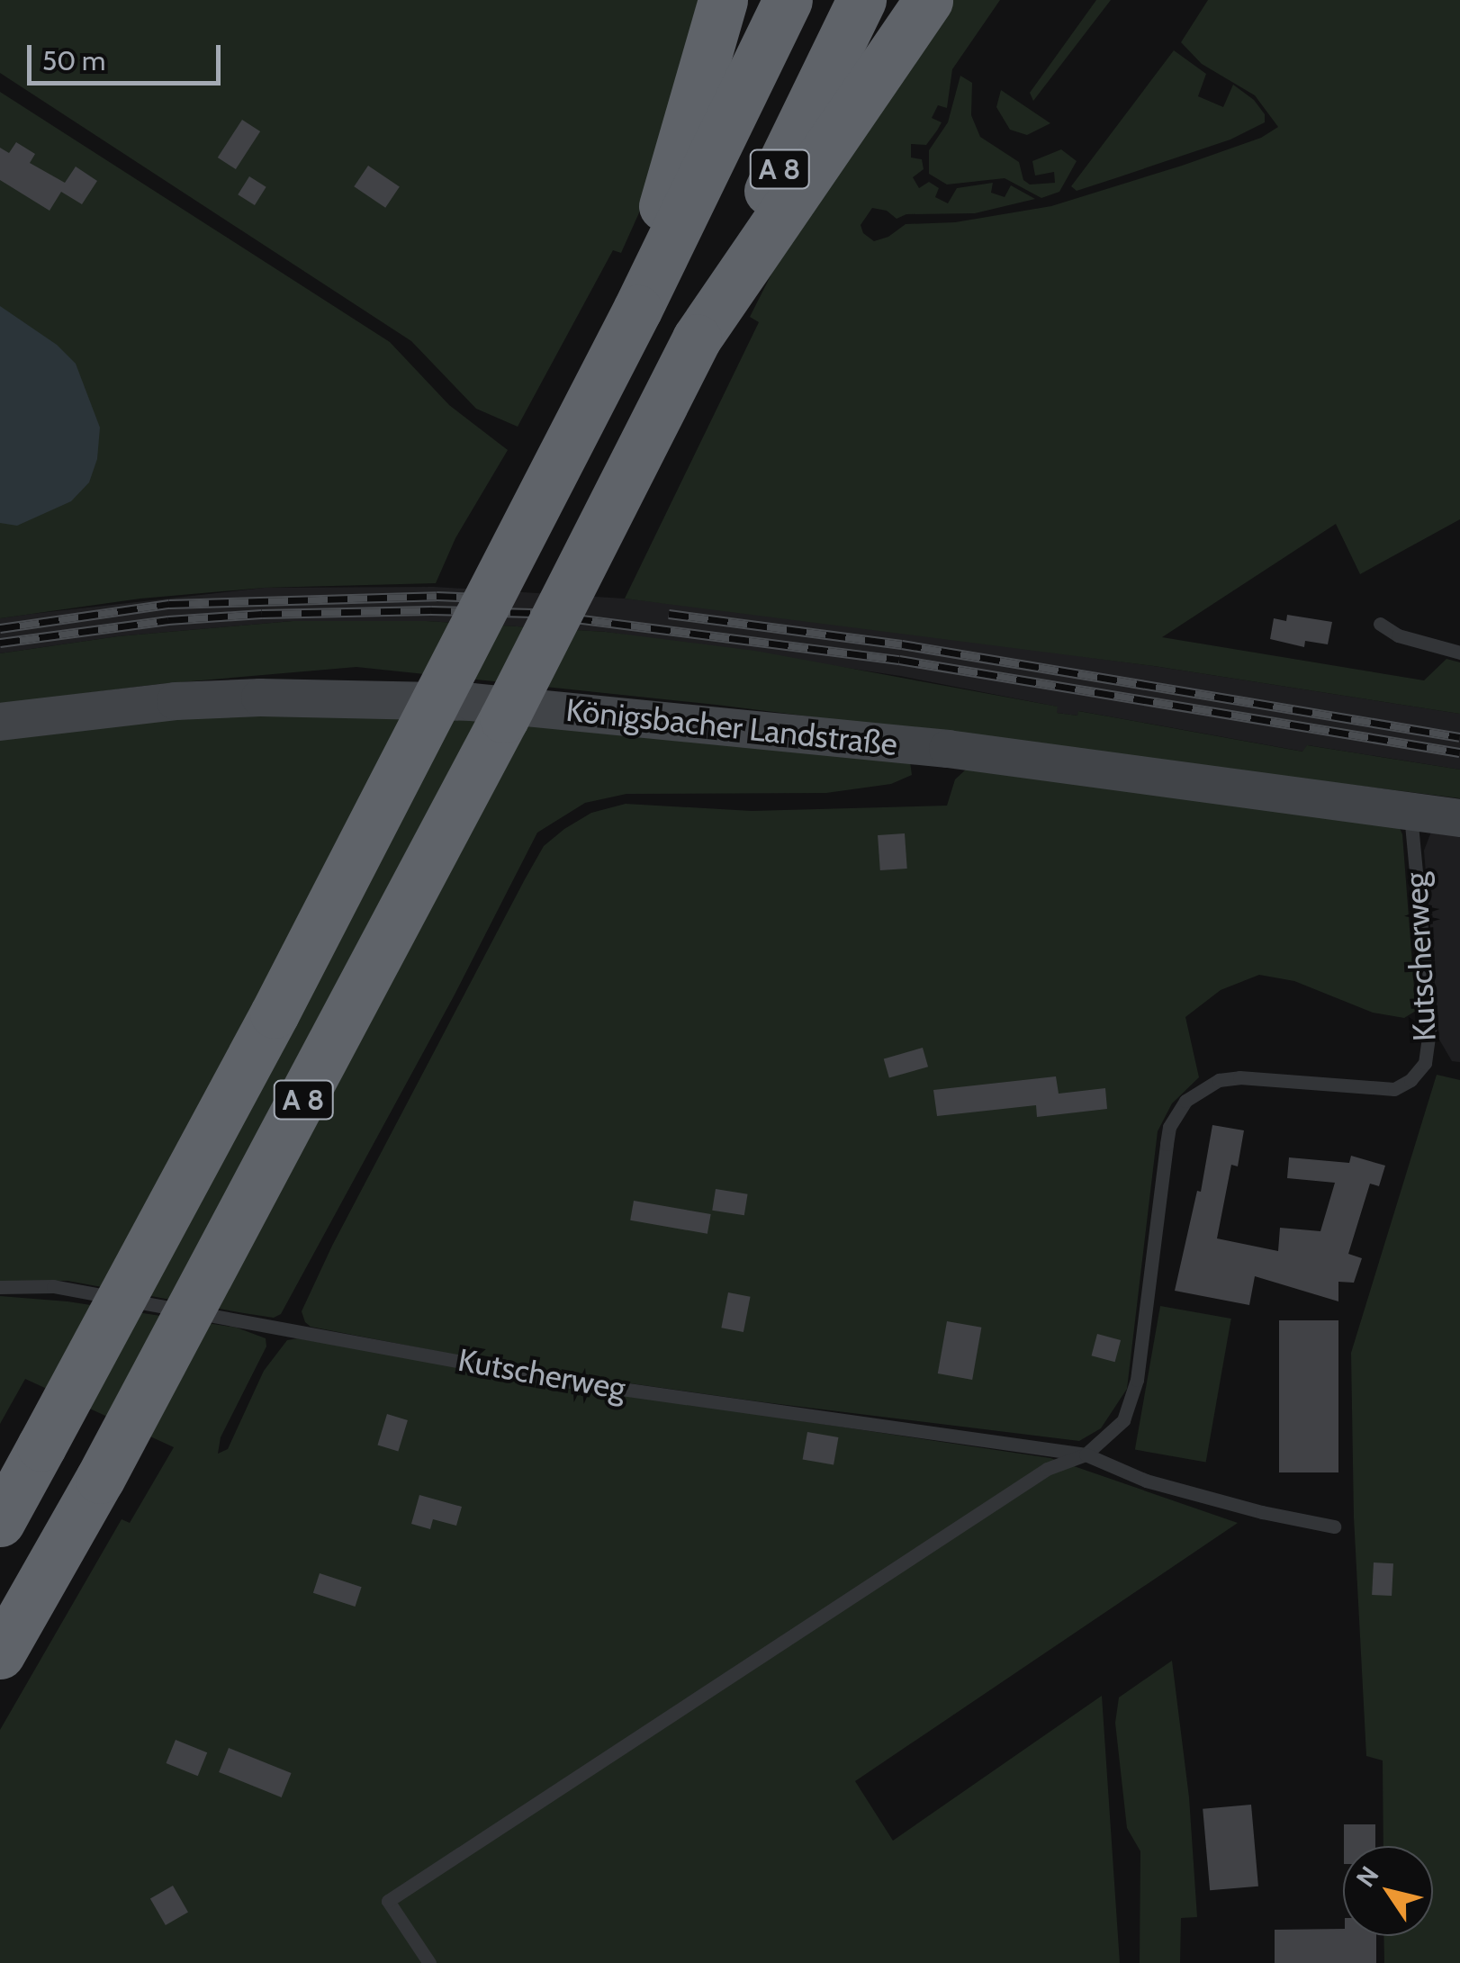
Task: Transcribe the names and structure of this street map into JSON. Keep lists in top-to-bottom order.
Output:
{
  "streets": {
    "highway": ["A 8"],
    "main road": ["Königsbacher Landstraße"],
    "lane": ["Kutscherweg"]
  },
  "crossings": [
    ["Königsbacher Landstraße", "Kutscherweg"]
  ],
  "scale_bar": "50 m",
  "north": "top left"
}
